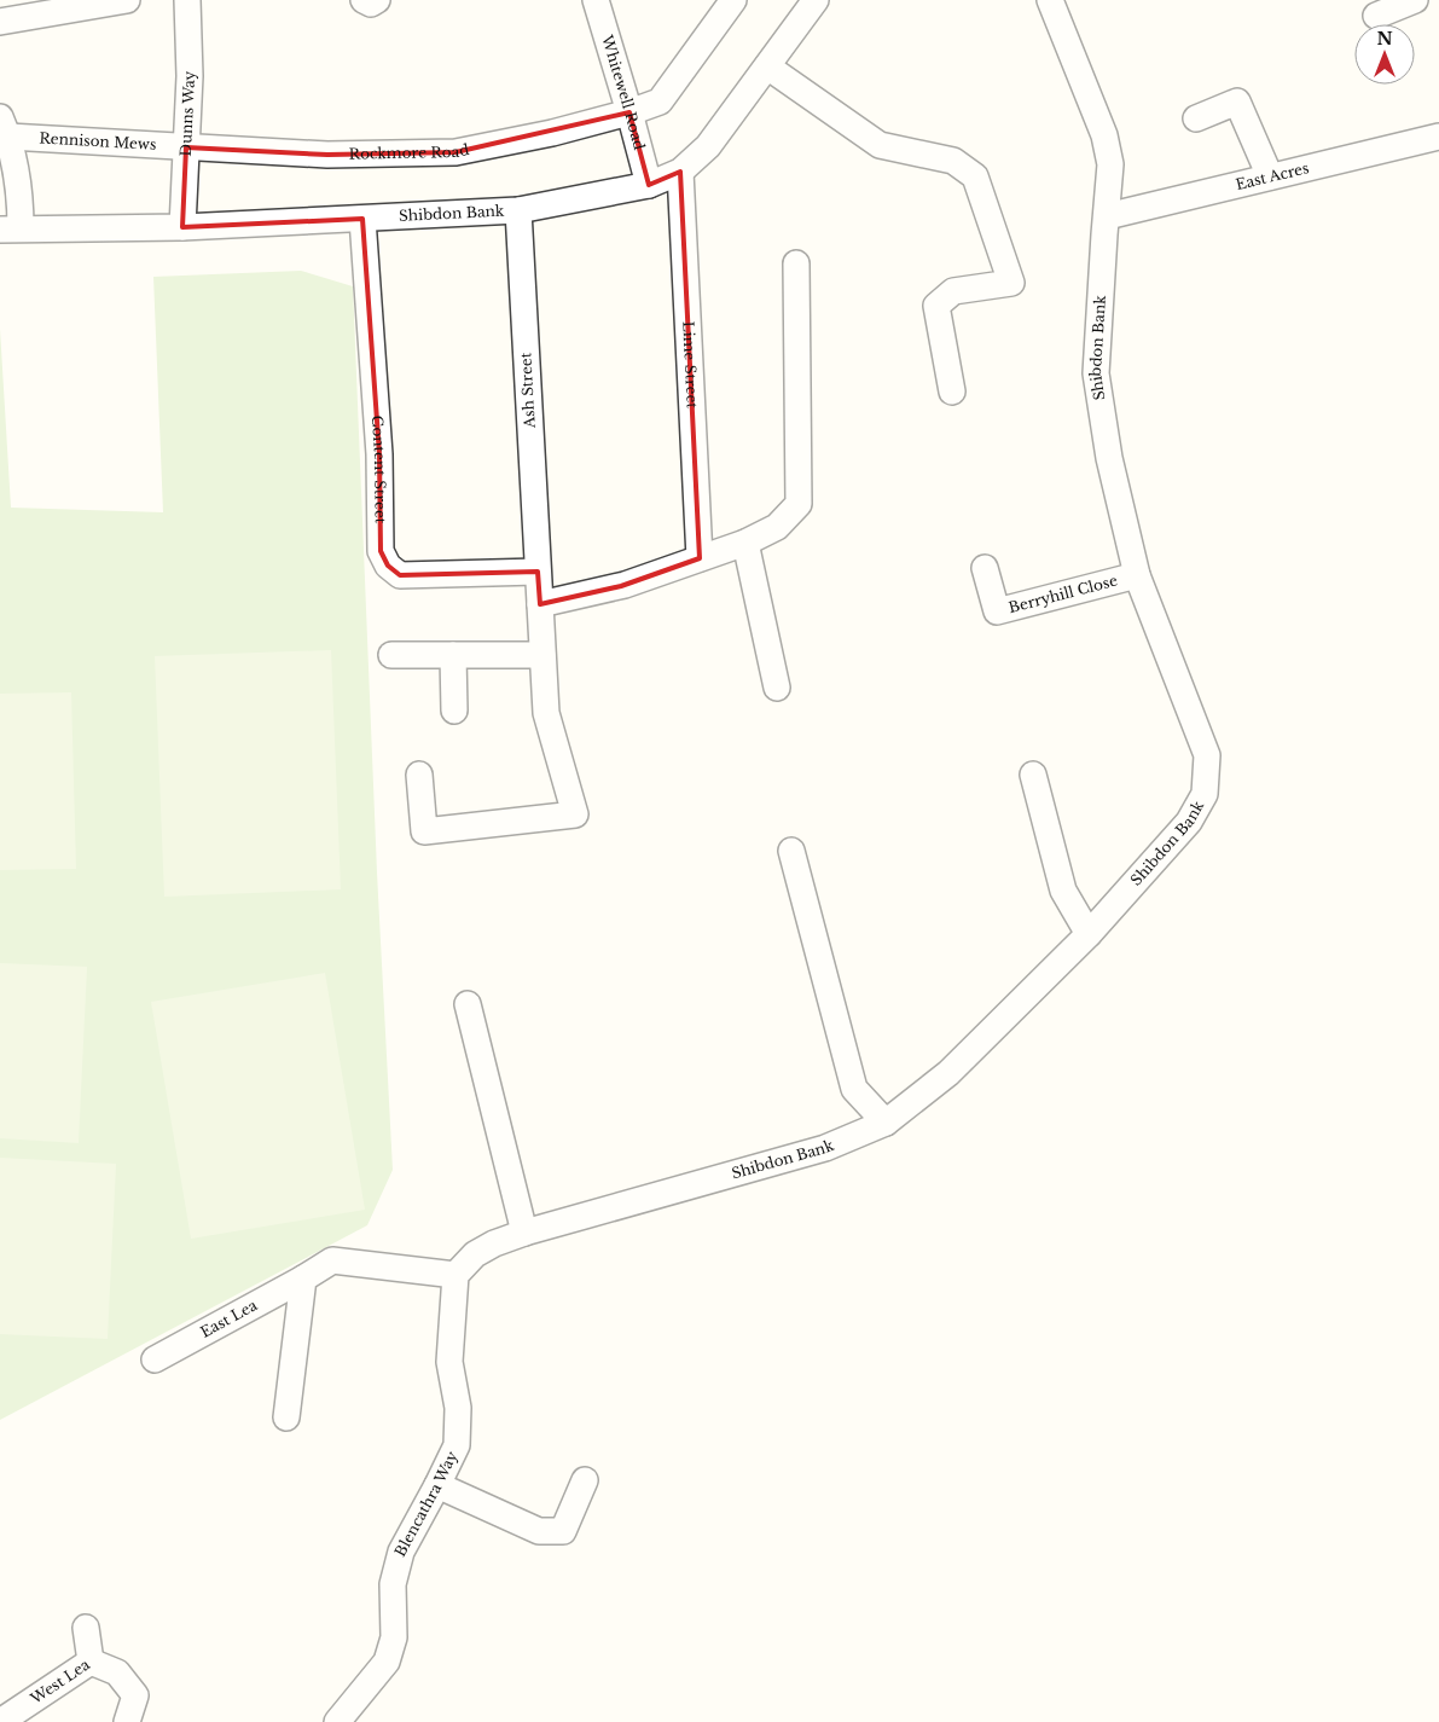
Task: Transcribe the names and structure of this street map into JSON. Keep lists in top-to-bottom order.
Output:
{
  "streets": {
    "street": [
      "Whitewell Road",
      "Dunns Way",
      "Rennison Mews",
      "Rockmore Road",
      "East Acres",
      "Shibdon Bank",
      "Lime Street",
      "Ash Street",
      "Content Street",
      "Berryhill Close",
      "East Lea",
      "Blencathra Way",
      "West Lea"
    ]
  },
  "crossings": [
    ["Whitewell Road", "Rockmore Road"],
    ["Whitewell Road", "Shibdon Bank"],
    ["Dunns Way", "Rennison Mews"],
    ["Dunns Way", "Rockmore Road"],
    ["Dunns Way", "Shibdon Bank"],
    ["Rennison Mews", "Rockmore Road"],
    ["East Acres", "Shibdon Bank"],
    ["Shibdon Bank", "Lime Street"],
    ["Shibdon Bank", "Ash Street"],
    ["Shibdon Bank", "Content Street"],
    ["Shibdon Bank", "Berryhill Close"],
    ["Ash Street", "Content Street"],
    ["East Lea", "Blencathra Way"]
  ],
  "north": "top"
}
